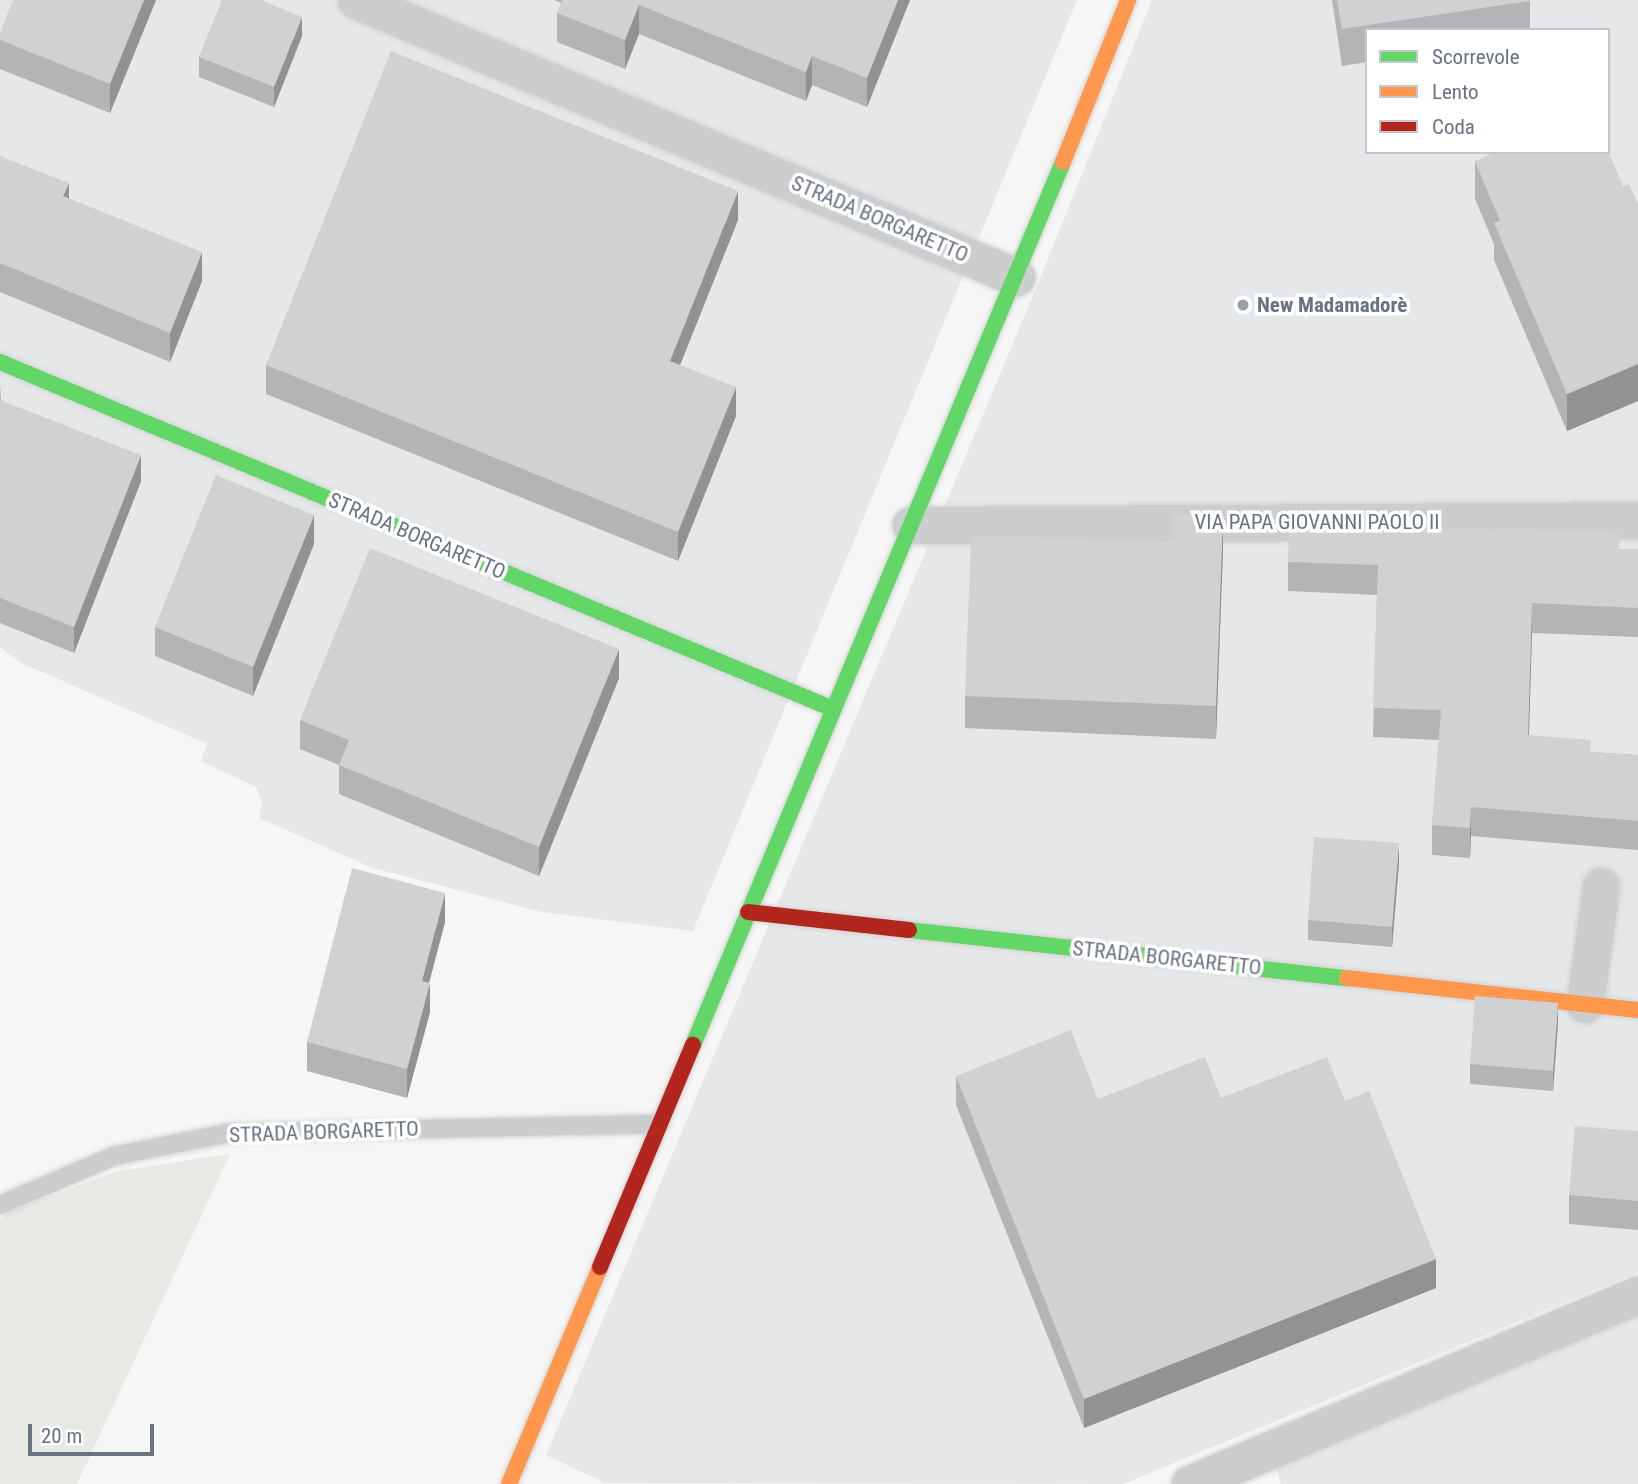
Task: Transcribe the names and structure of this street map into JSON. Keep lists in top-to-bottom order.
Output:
{
  "streets": {
    "street": ["STRADA BORGARETTO", "VIA PAPA GIOVANNI PAOLO II"]
  },
  "places": ["New Madamadorè"],
  "legend": ["Scorrevole", "Lento", "Coda"],
  "scale_bar": "20 m"
}
